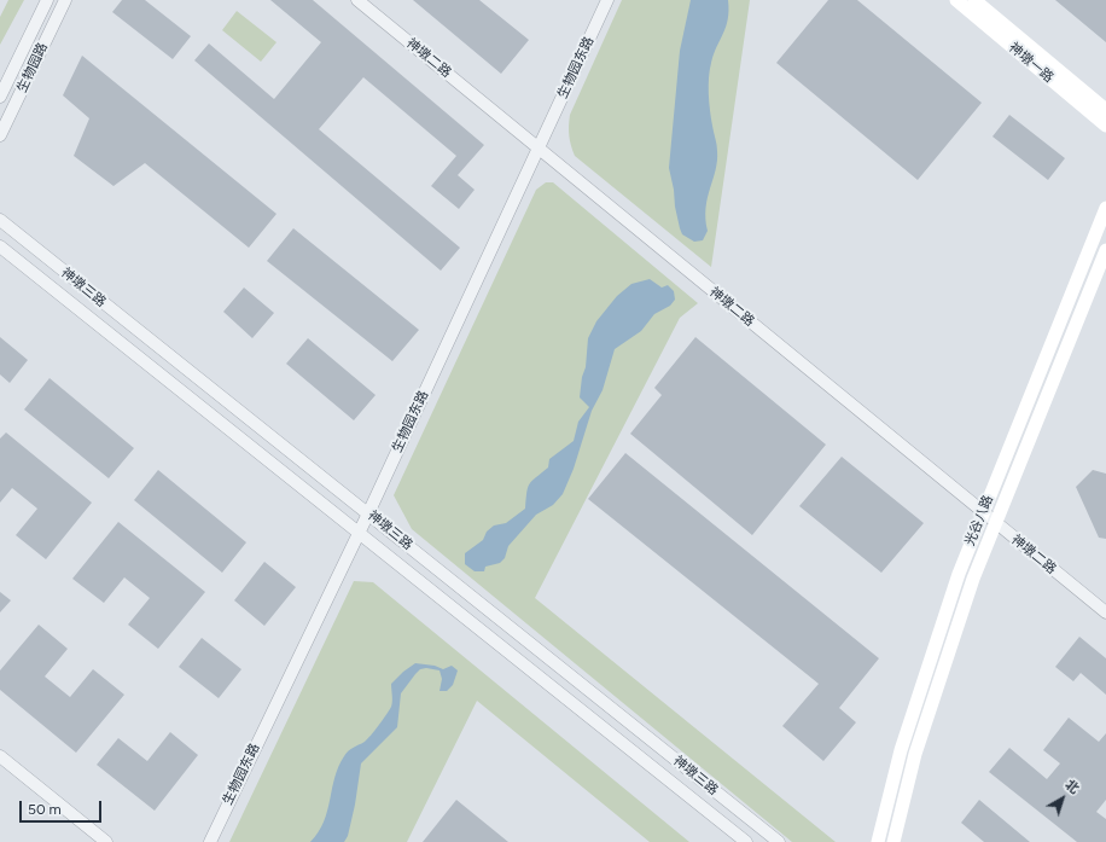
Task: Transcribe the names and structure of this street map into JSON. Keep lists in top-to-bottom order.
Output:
{
  "streets": {
    "main road": ["神墩一路", "光谷八路"],
    "street": [
      "神墩二路",
      "生物园路",
      "生物园东路",
      "神墩三路"
    ]
  },
  "crossings": [
    ["神墩二路", "生物园东路"],
    ["神墩二路", "光谷八路"],
    ["生物园东路", "神墩三路"]
  ],
  "scale_bar": "50 m",
  "north": "top right"
}
